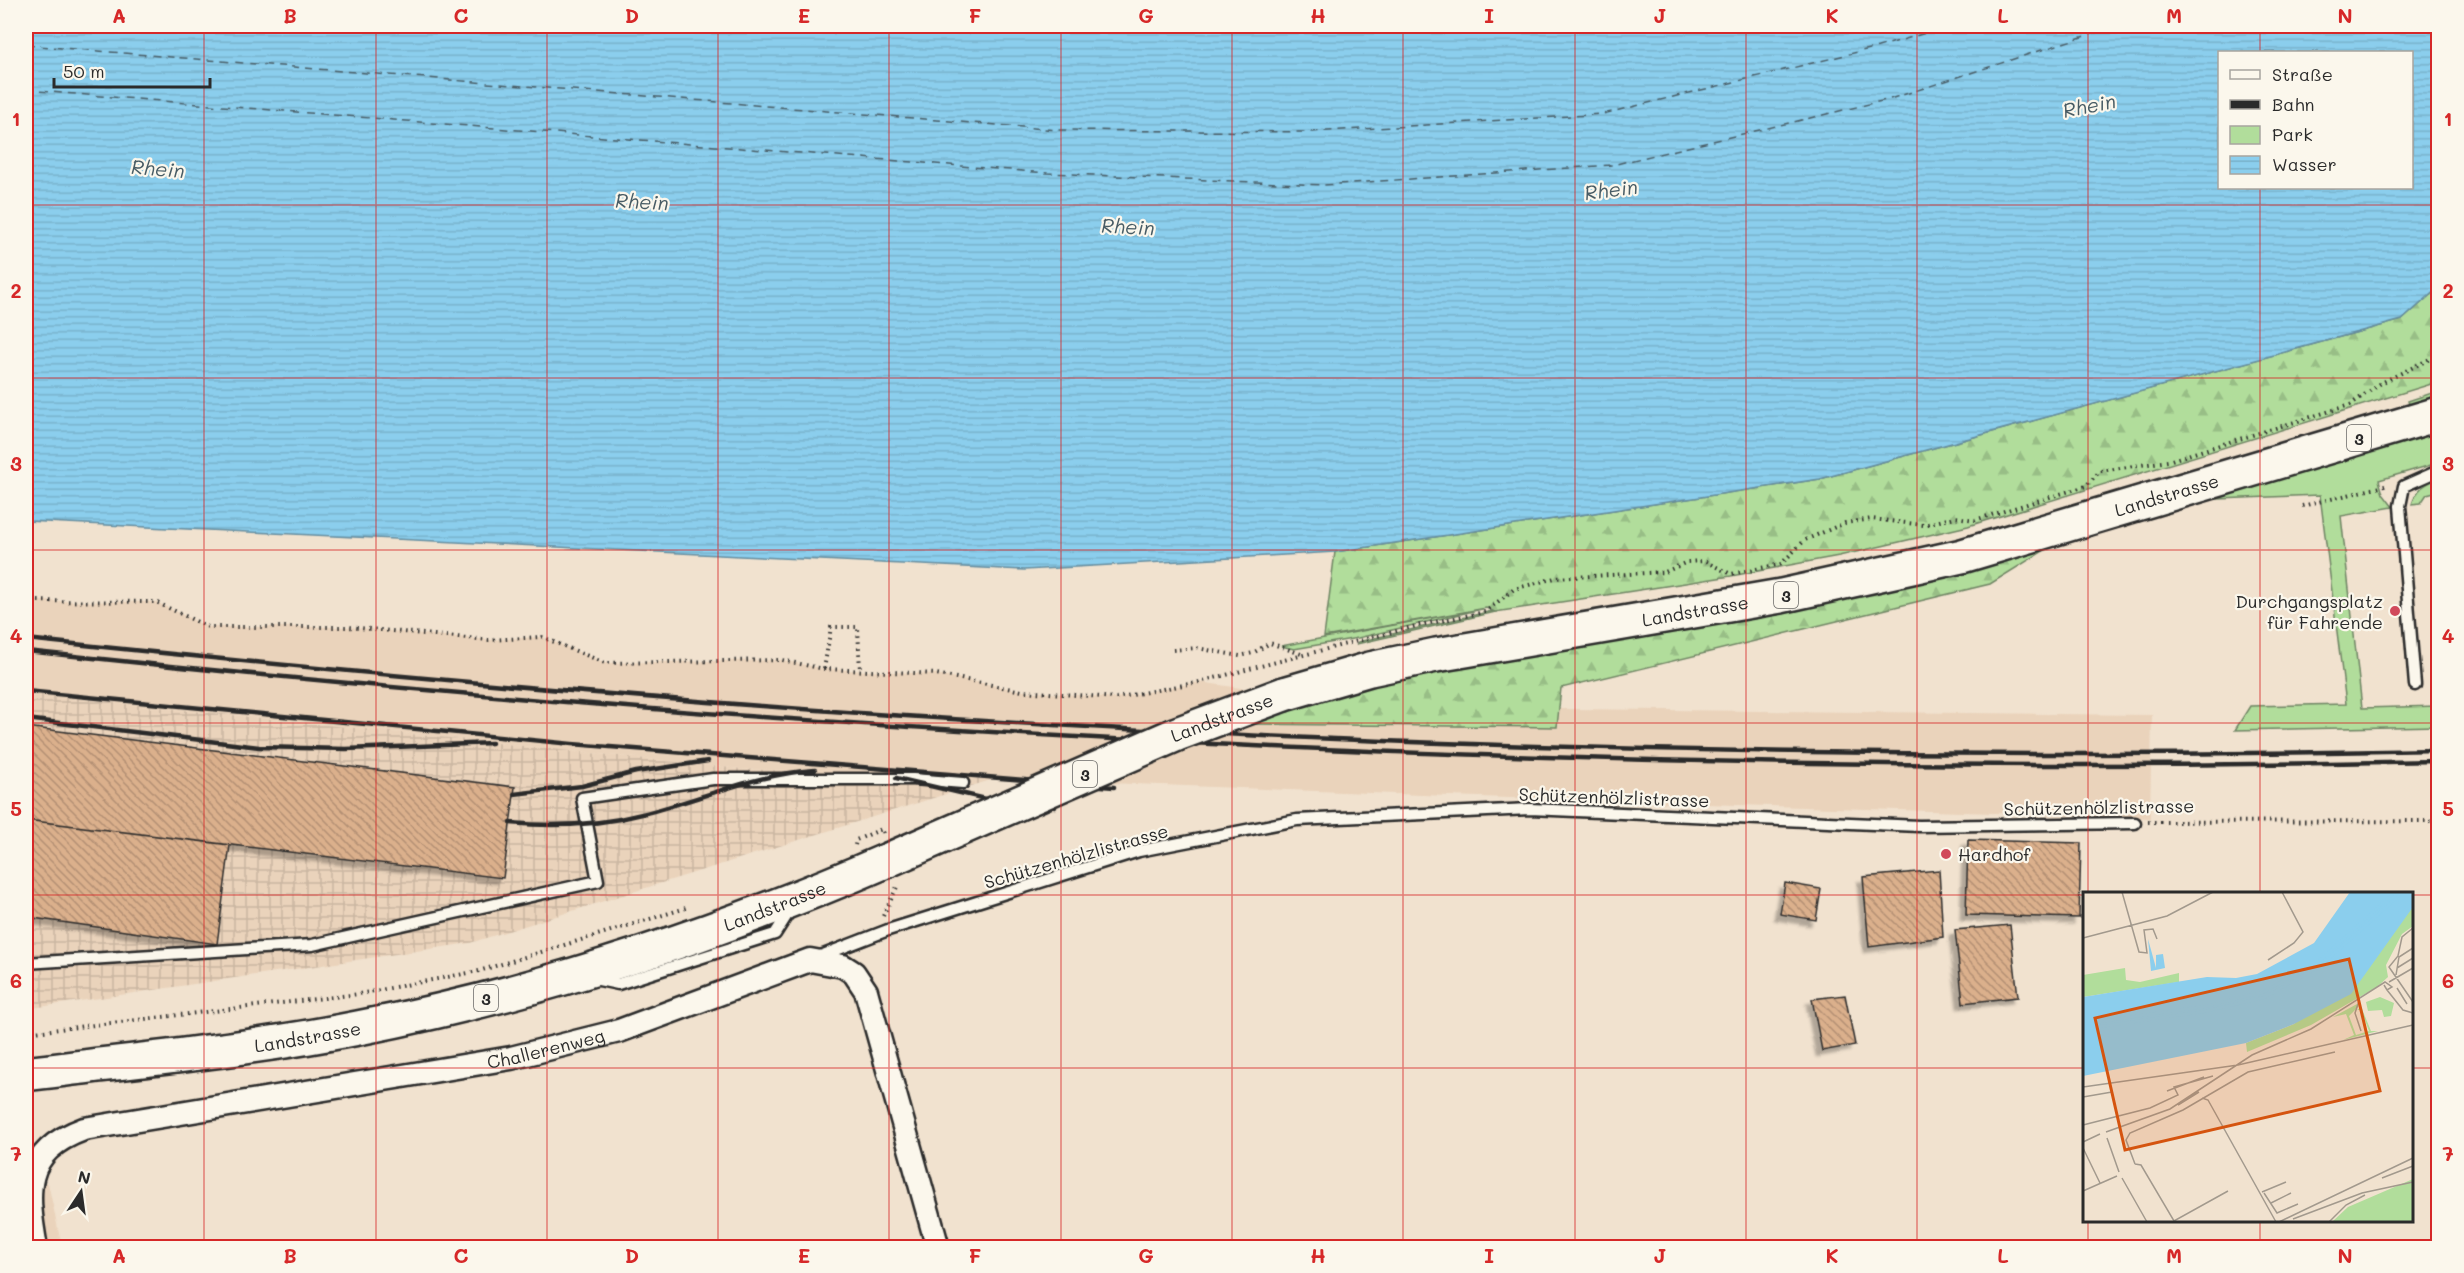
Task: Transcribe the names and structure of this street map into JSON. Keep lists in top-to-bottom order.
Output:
{
  "streets": {
    "main road": ["3", "Landstrasse"],
    "street": ["Challerenweg"],
    "lane": ["Schützenhölzlistrasse"]
  },
  "crossings": [
    ["Schützenhölzlistrasse", "Challerenweg"]
  ],
  "water": ["Rhein"],
  "places": ["Durchgangsplatz für Fahrende", "Hardhof"],
  "legend": [
    "Straße",
    "Bahn",
    "Park",
    "Wasser"
  ],
  "scale_bar": "50 m",
  "north": "top",
  "grid": {
    "columns": [
      "A",
      "B",
      "C",
      "D",
      "E",
      "F",
      "G",
      "H",
      "I",
      "J",
      "K",
      "L",
      "M",
      "N"
    ],
    "rows": [
      "1",
      "2",
      "3",
      "4",
      "5",
      "6",
      "7"
    ]
  }
}
